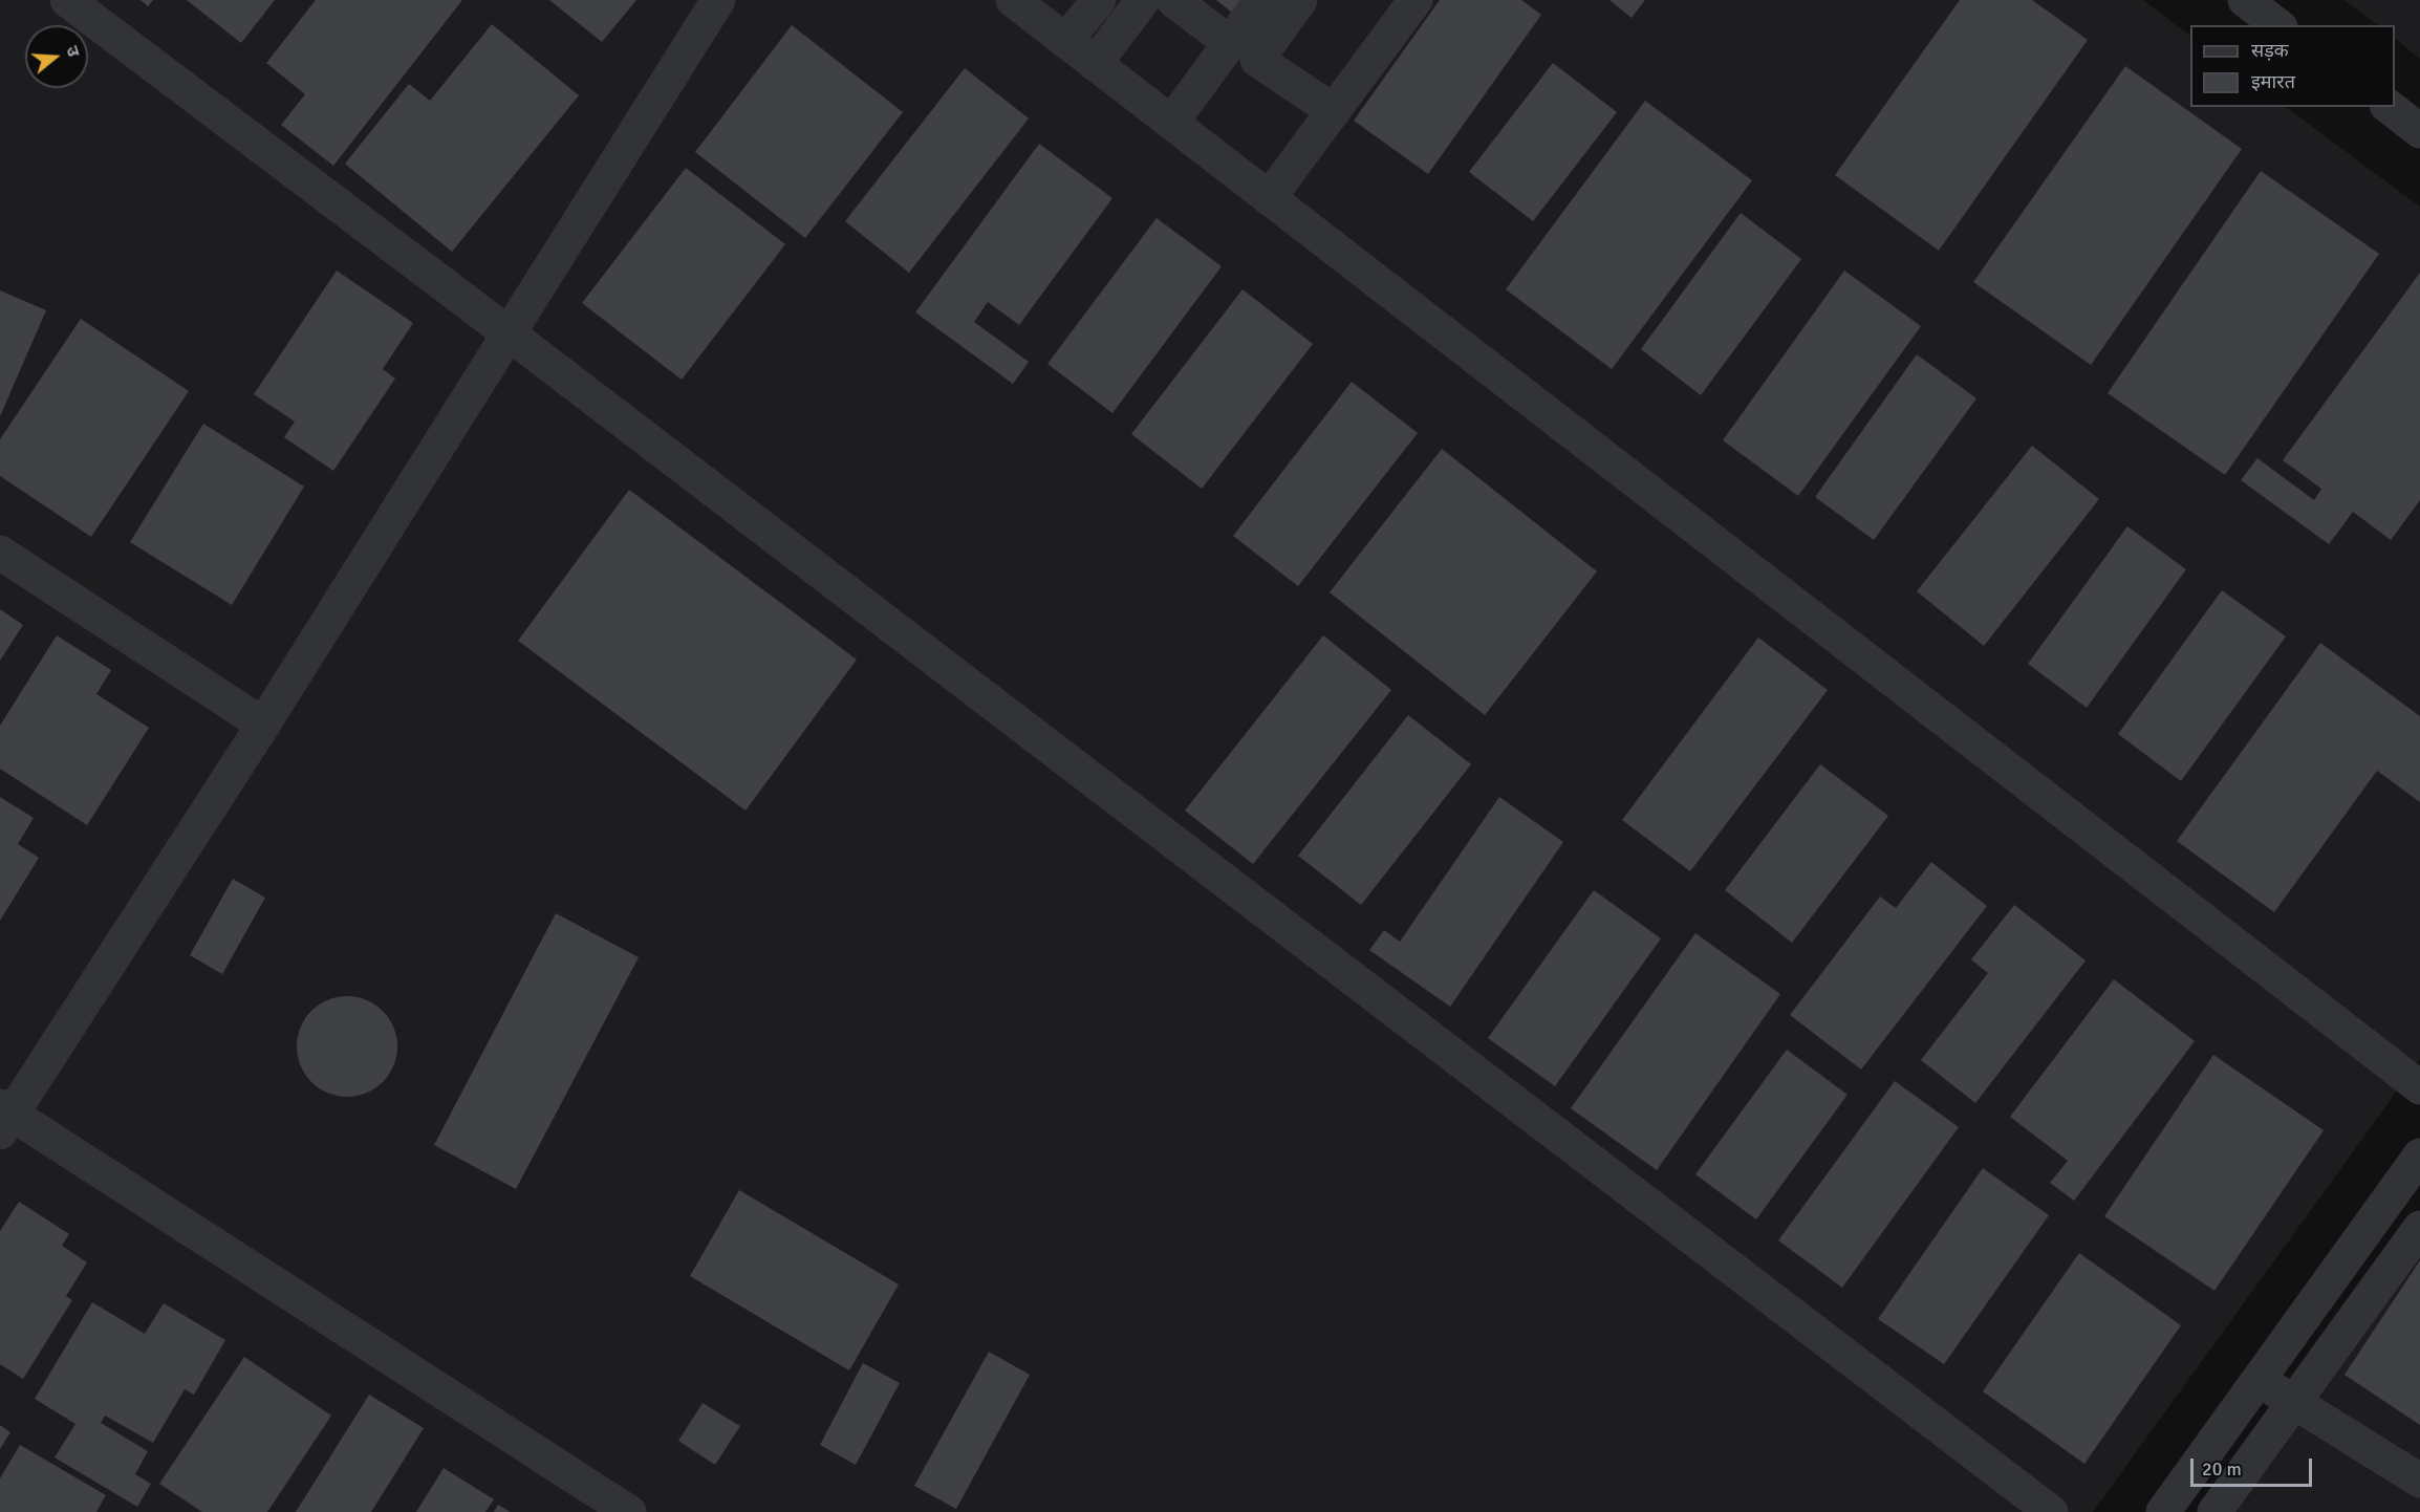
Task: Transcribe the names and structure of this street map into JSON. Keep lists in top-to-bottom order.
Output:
{
  "legend": ["सड़क", "इमारत"],
  "scale_bar": "20 m",
  "north": "right"
}
